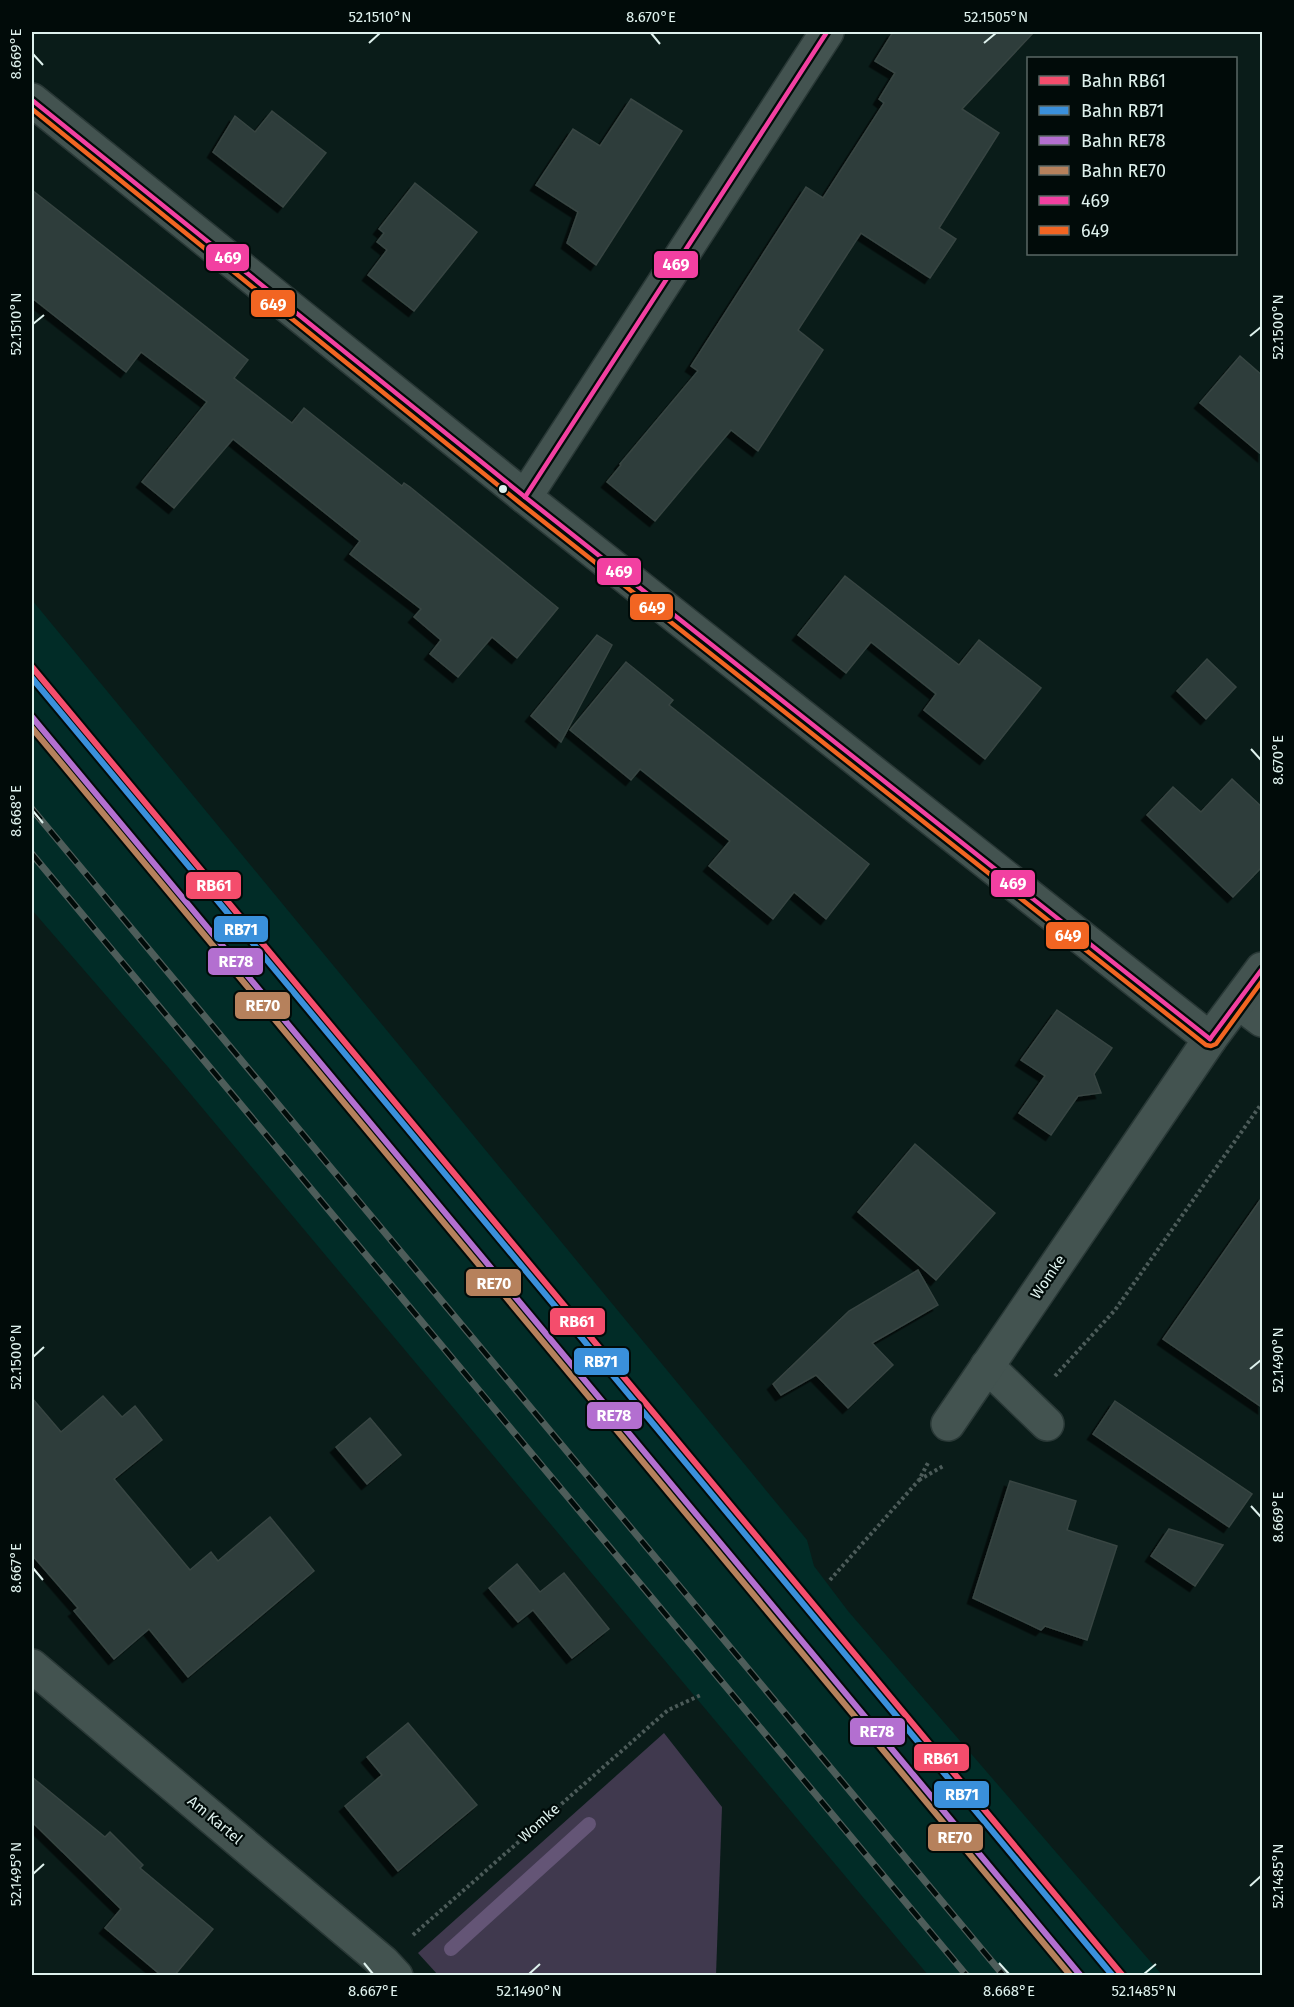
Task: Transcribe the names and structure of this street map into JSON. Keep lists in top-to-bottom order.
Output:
{
  "streets": {
    "street": ["Womke", "Am Kartel"]
  },
  "crossings": [
    ["Womke", "Am Kartel"]
  ],
  "lines": [
    "transit line 469",
    "transit line 649",
    "rail line RB61",
    "rail line RB71",
    "rail line RE78",
    "rail line RE70"
  ],
  "legend": [
    "Bahn RB61",
    "Bahn RB71",
    "Bahn RE78",
    "Bahn RE70",
    "469",
    "649"
  ],
  "coordinates": [
    "52.1510°N",
    "8.670°E",
    "52.1505°N",
    "8.669°E",
    "52.1500°N",
    "8.668°E",
    "52.1490°N",
    "8.667°E",
    "52.1495°N",
    "52.1485°N"
  ]
}
